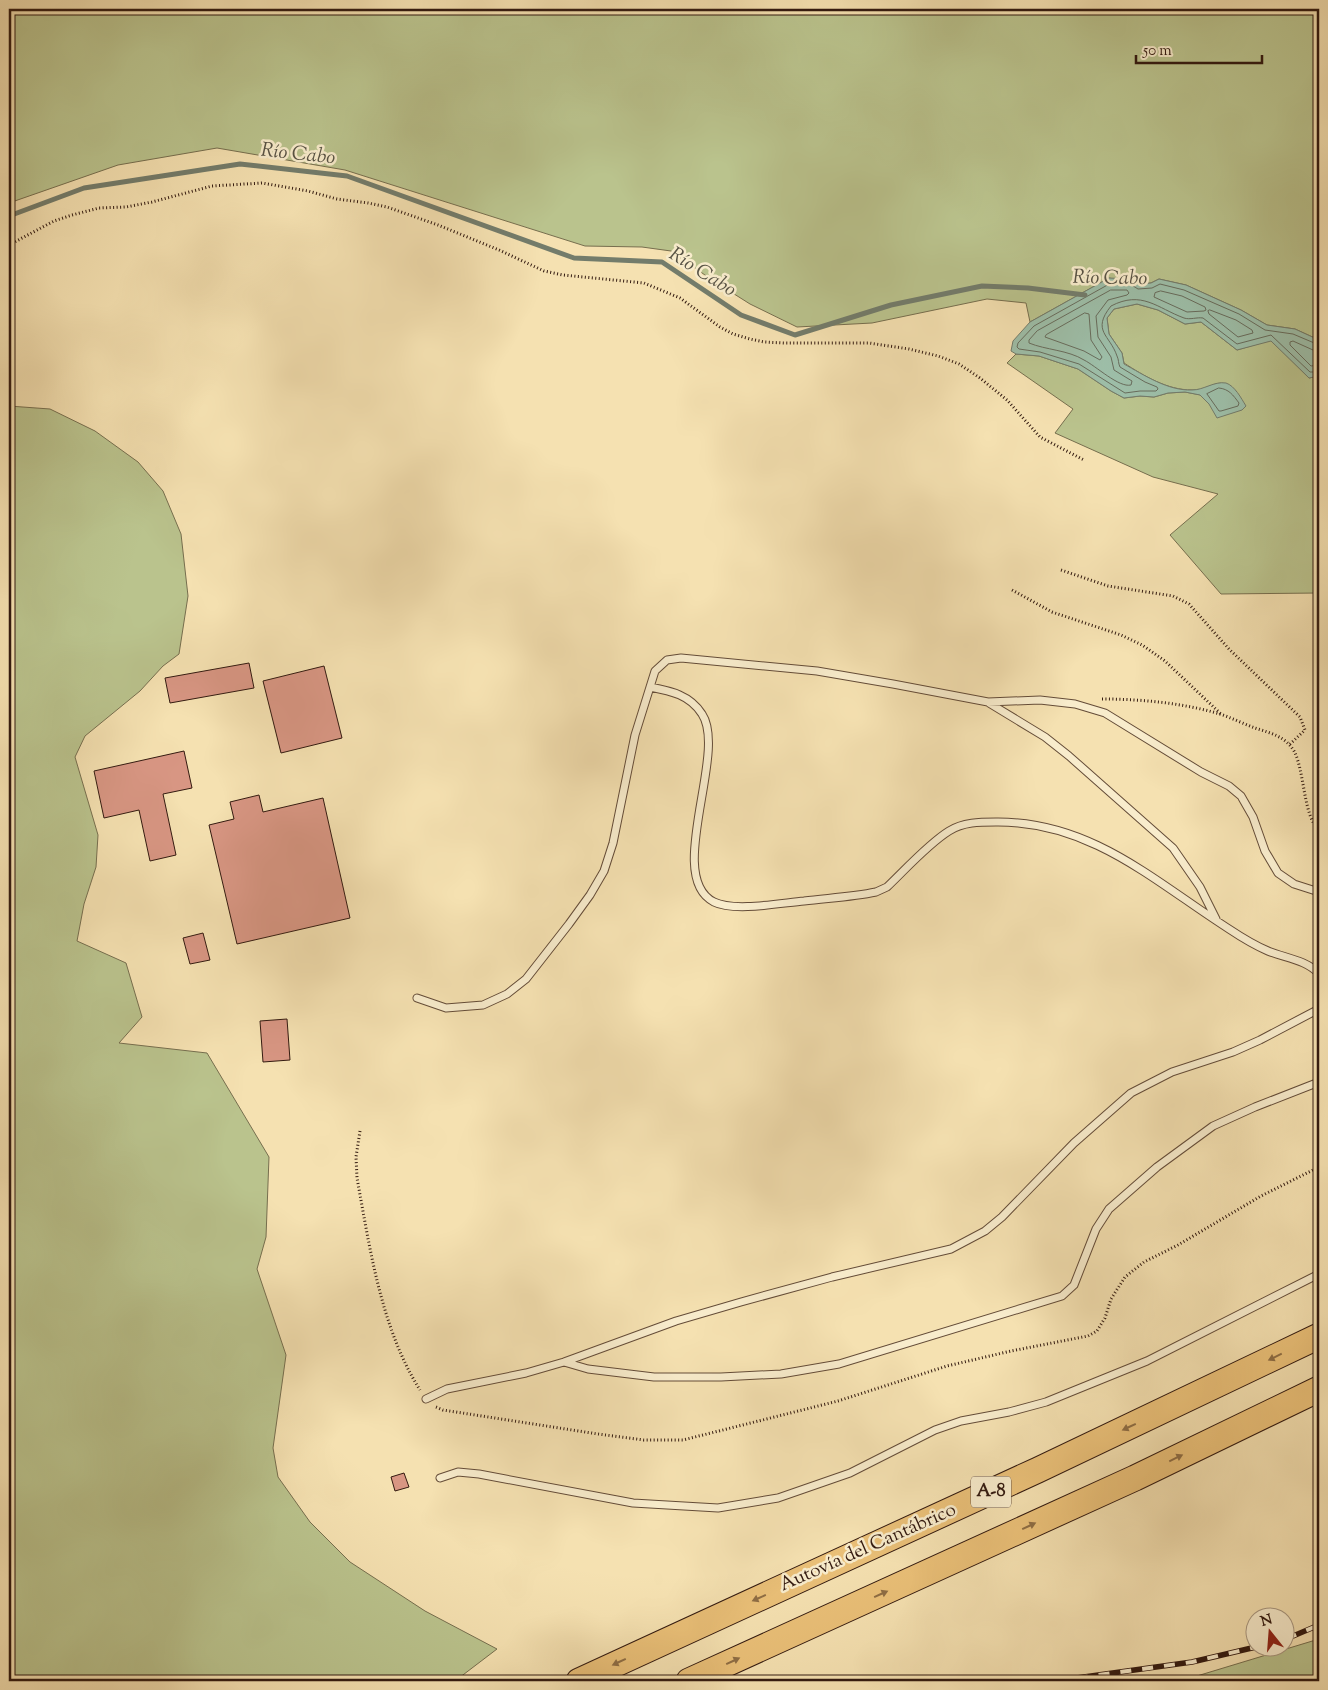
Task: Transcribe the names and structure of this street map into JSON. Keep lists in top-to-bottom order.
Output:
{
  "streets": {
    "highway": ["A-8", "Autovía del Cantábrico"]
  },
  "water": ["Río Cabo"],
  "scale_bar": "50 m",
  "north": "top"
}
